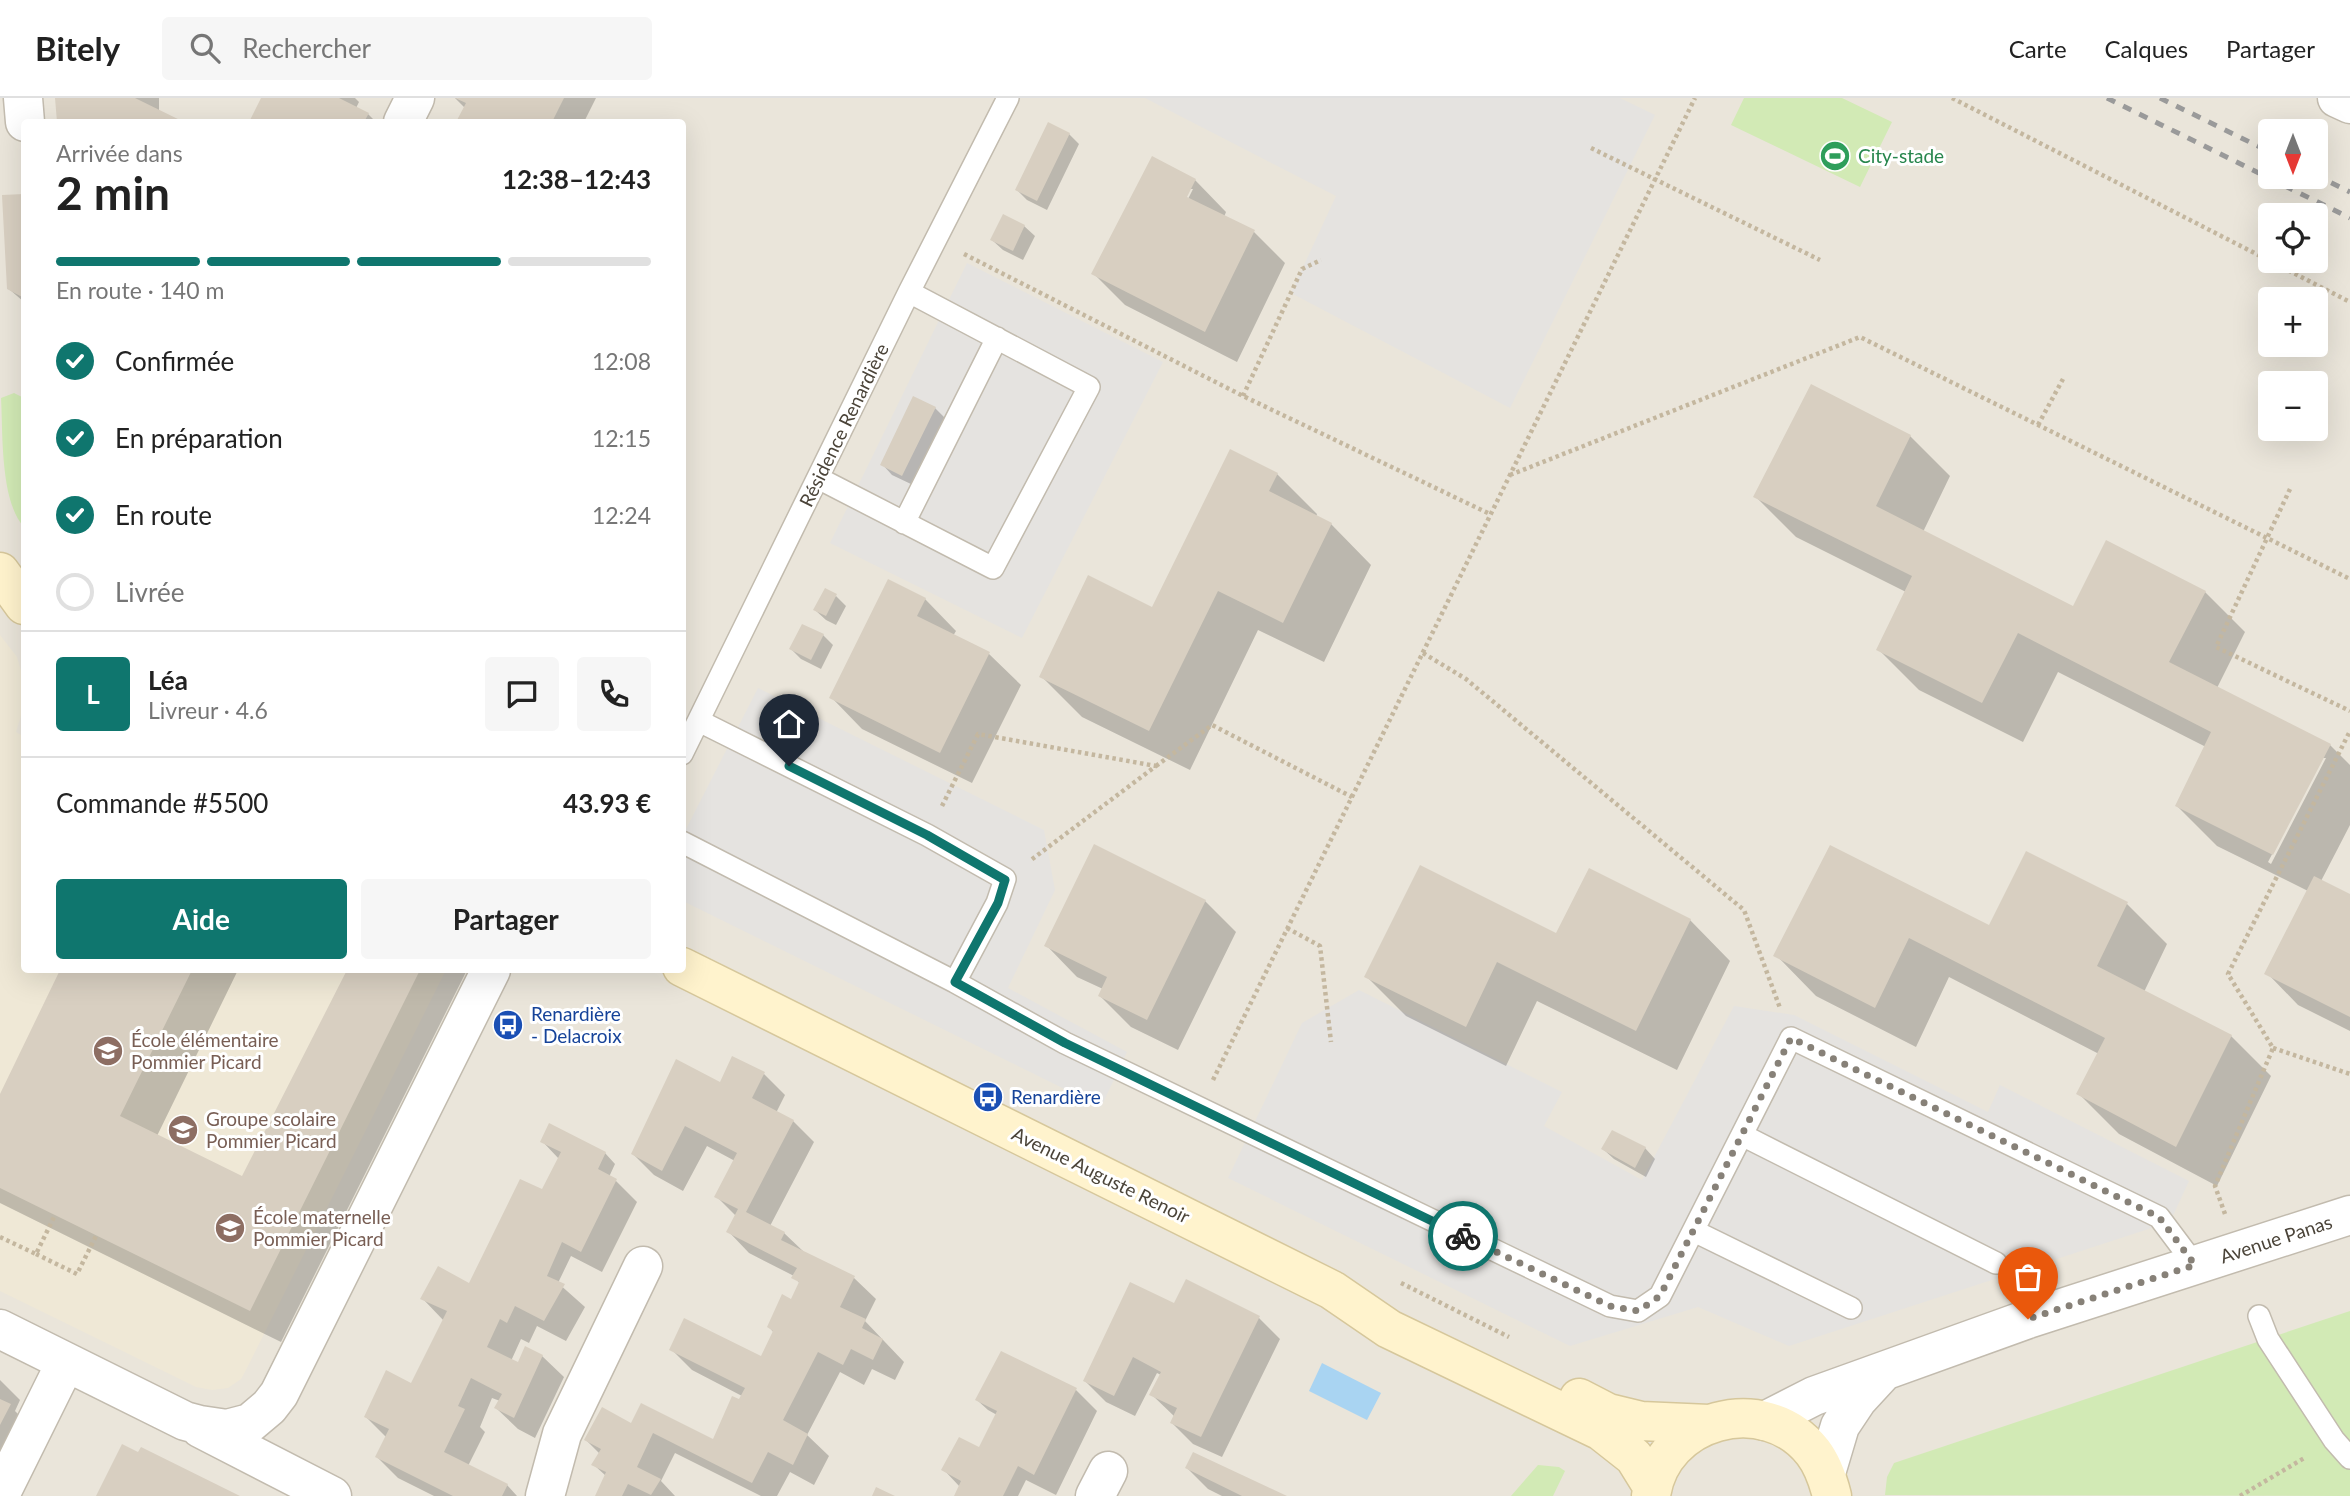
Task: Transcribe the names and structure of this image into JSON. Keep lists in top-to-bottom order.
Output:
{
  "streets": {
    "main road": ["Avenue Auguste Renoir"],
    "street": ["Avenue Panas"],
    "lane": ["Résidence Renardière"]
  },
  "places": {
    "sports": ["City-stade"],
    "bus stop": ["Renardière - Delacroix", "Renardière"],
    "school or university": ["École élémentaire Pommier Picard", "Groupe scolaire Pommier Picard", "École maternelle Pommier Picard"]
  },
  "north": "bottom",
  "page": {
    "header": "Bitely",
    "search": "Rechercher",
    "nav": ["Carte", "Calques", "Partager"],
    "map_buttons": ["+", "−"],
    "heading": ["2 min", "Arrivée dans", "12:38–12:43"],
    "panel": [
      "Léa",
      "Livreur · 4.6",
      "Commande #5500",
      "43.93 €"
    ],
    "bar": "En route · 140 m",
    "list": [
      ["Confirmée", "12:08"],
      ["En préparation", "12:15"],
      ["En route", "12:24"],
      "Livrée"
    ],
    "round": "L",
    "buttons": ["Aide", "Partager"]
  }
}
